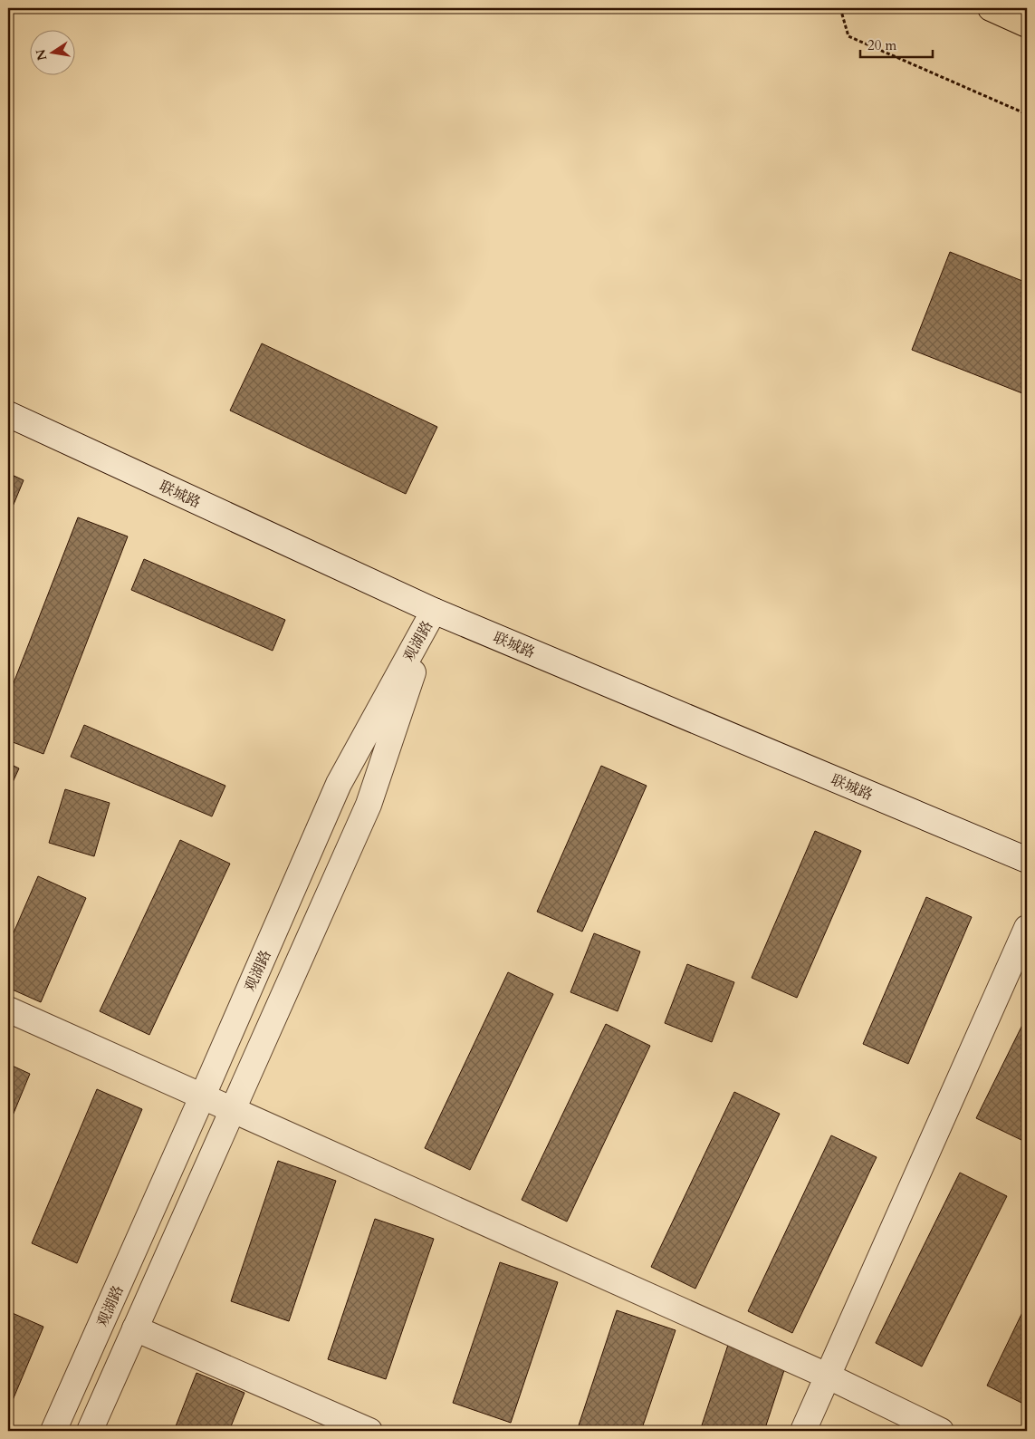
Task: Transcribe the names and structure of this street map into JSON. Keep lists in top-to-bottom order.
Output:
{
  "streets": {
    "street": ["联城路", "观湖路"]
  },
  "crossings": [
    ["联城路", "观湖路"]
  ],
  "scale_bar": "20 m",
  "north": "left"
}
